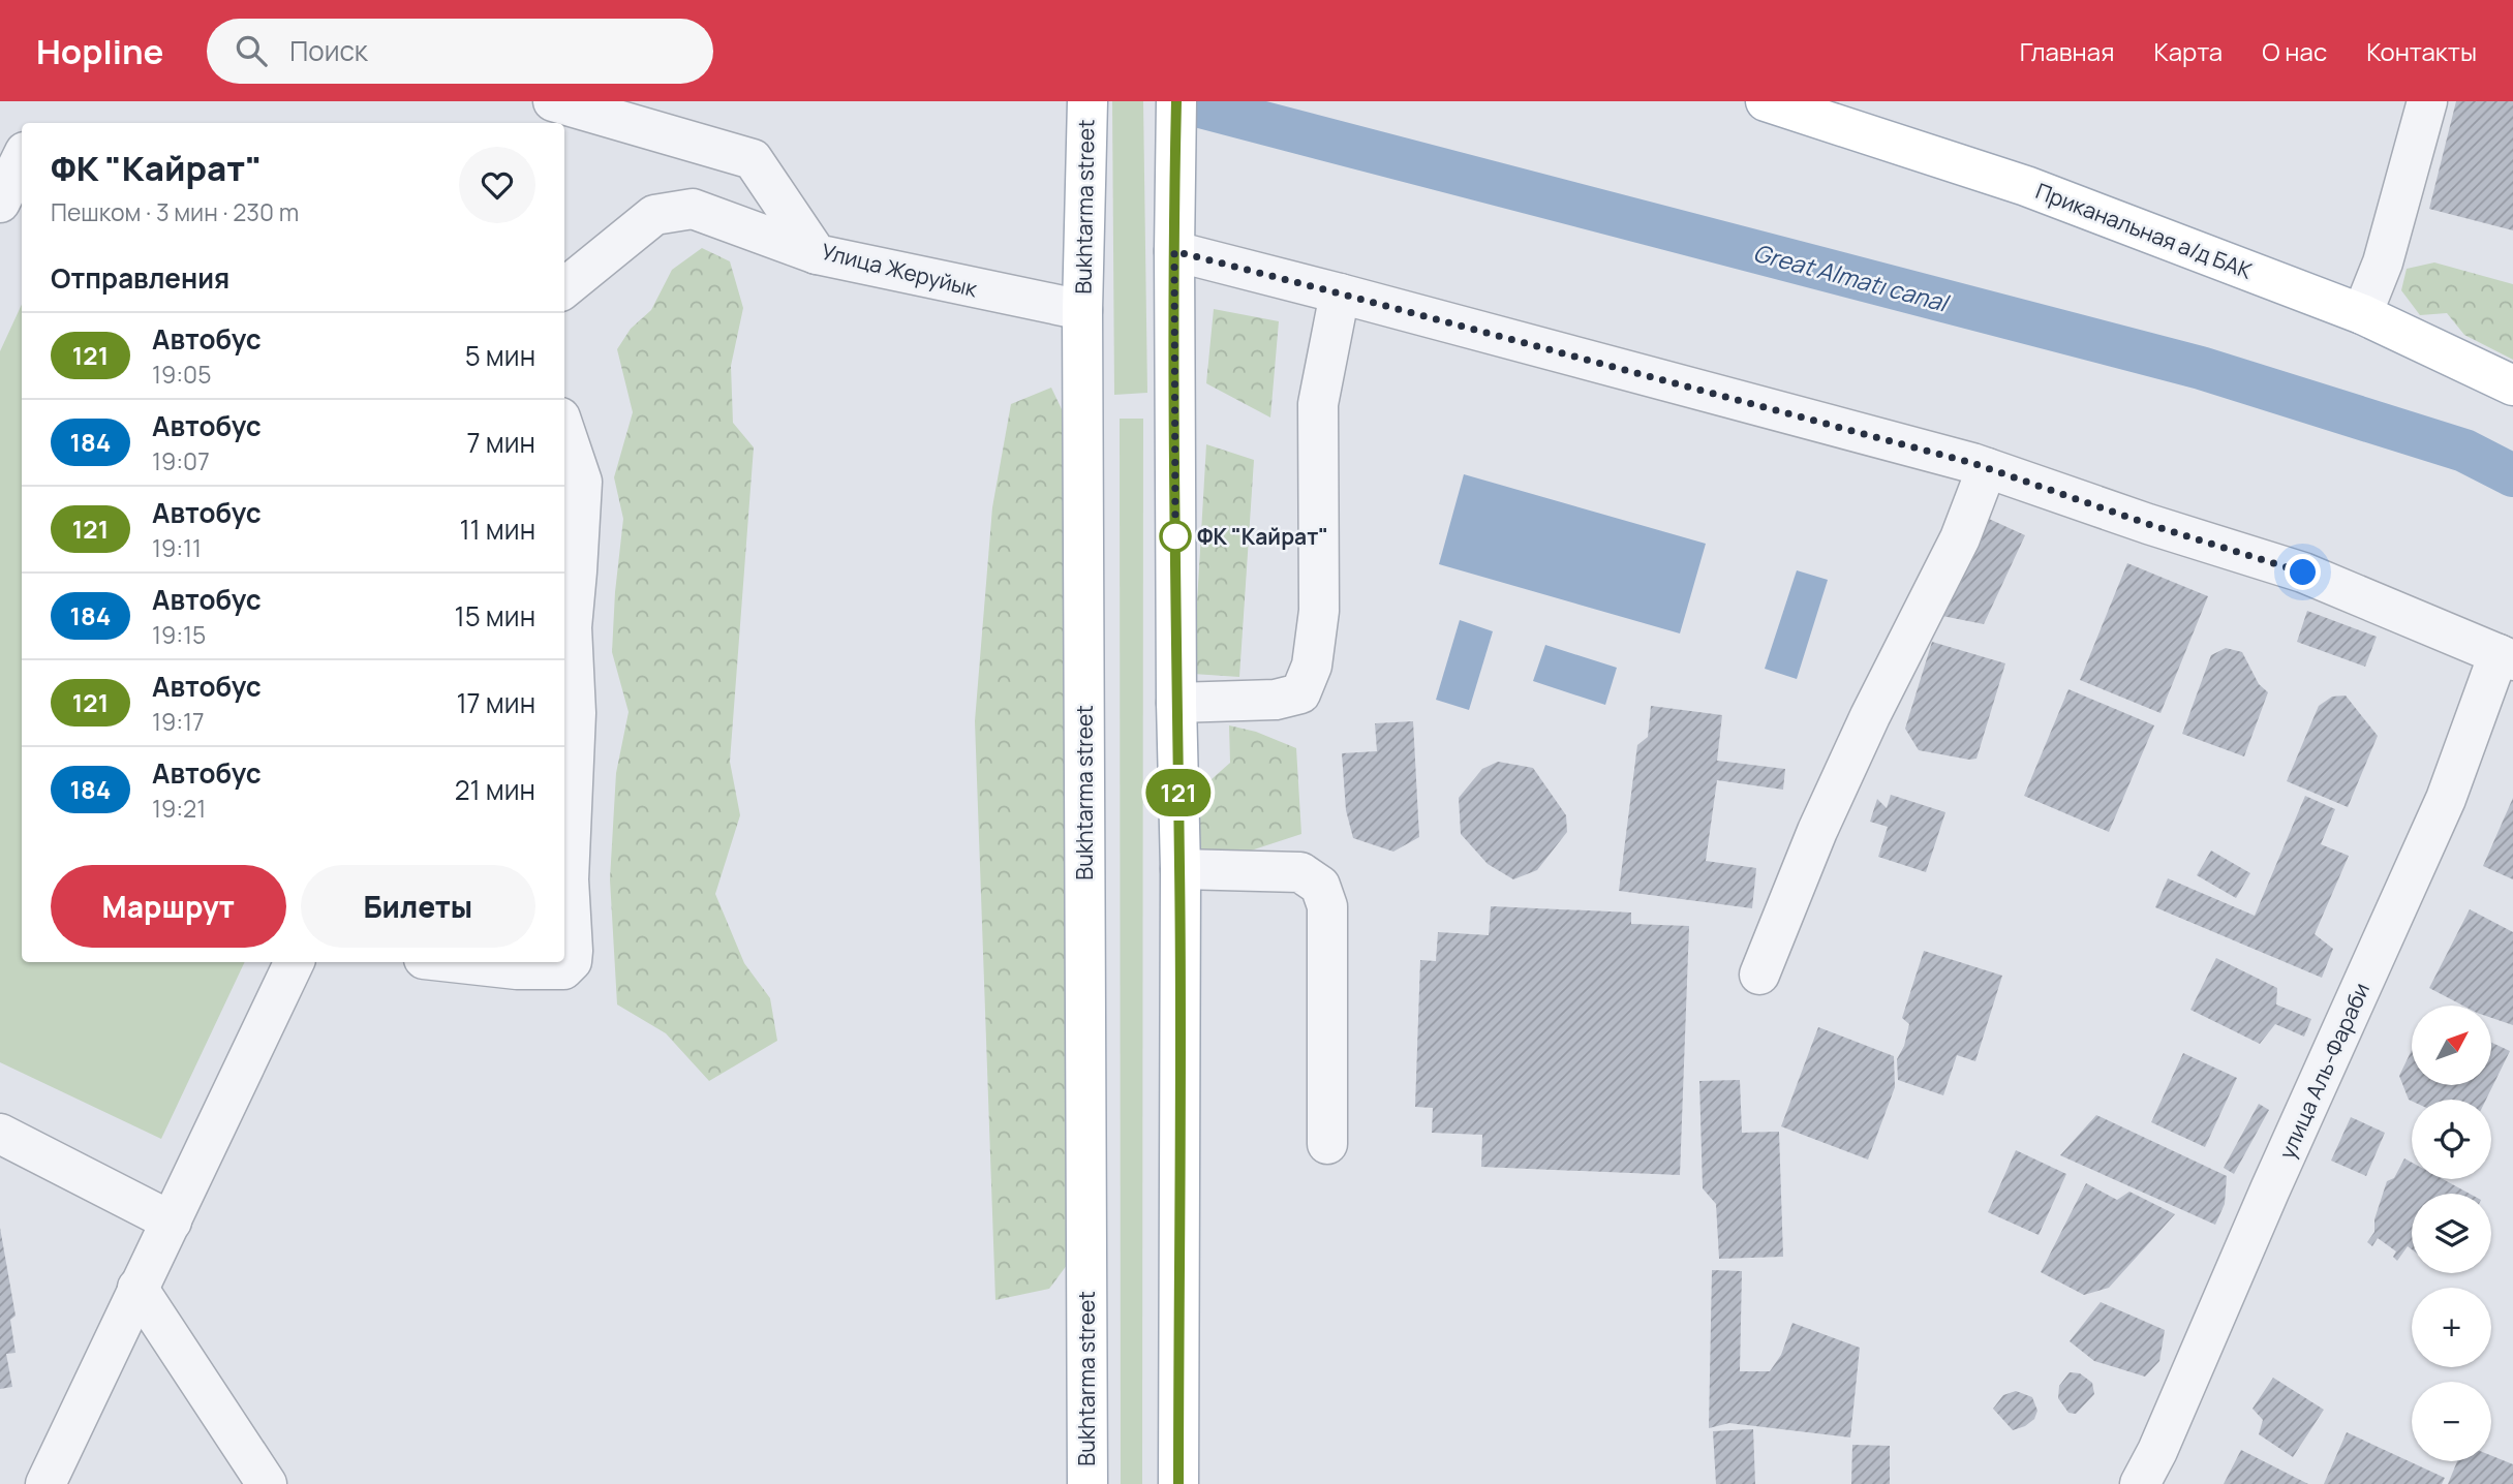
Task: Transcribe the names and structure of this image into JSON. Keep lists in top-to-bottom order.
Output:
{
  "streets": {
    "main road": ["Bukhtarma street", "Приканальная а/д БАК"],
    "street": ["Улица Жеруйык", "улица Аль-Фараби"]
  },
  "crossings": [
    ["Bukhtarma street", "Улица Жеруйык"]
  ],
  "water": ["Great Almatı canal"],
  "places": ["ФК \"Кайрат\""],
  "lines": ["bus line 121"],
  "north": "top right",
  "page": {
    "header": "Hopline",
    "search": "Поиск",
    "nav": [
      "Главная",
      "Карта",
      "О нас",
      "Контакты"
    ],
    "on_map": "121",
    "heading": [
      ["ФК \"Кайрат\"", "Пешком · 3 мин · 230 m"],
      "Отправления"
    ],
    "list": [
      {
        "mark": "121",
        "name": "Автобус",
        "note": "19:05",
        "value": "5 мин"
      },
      {
        "mark": "184",
        "name": "Автобус",
        "note": "19:07",
        "value": "7 мин"
      },
      {
        "mark": "121",
        "name": "Автобус",
        "note": "19:11",
        "value": "11 мин"
      },
      {
        "mark": "184",
        "name": "Автобус",
        "note": "19:15",
        "value": "15 мин"
      },
      {
        "mark": "121",
        "name": "Автобус",
        "note": "19:17",
        "value": "17 мин"
      },
      {
        "mark": "184",
        "name": "Автобус",
        "note": "19:21",
        "value": "21 мин"
      }
    ],
    "buttons": ["Маршрут", "Билеты"],
    "map_buttons": ["+", "−"]
  }
}
